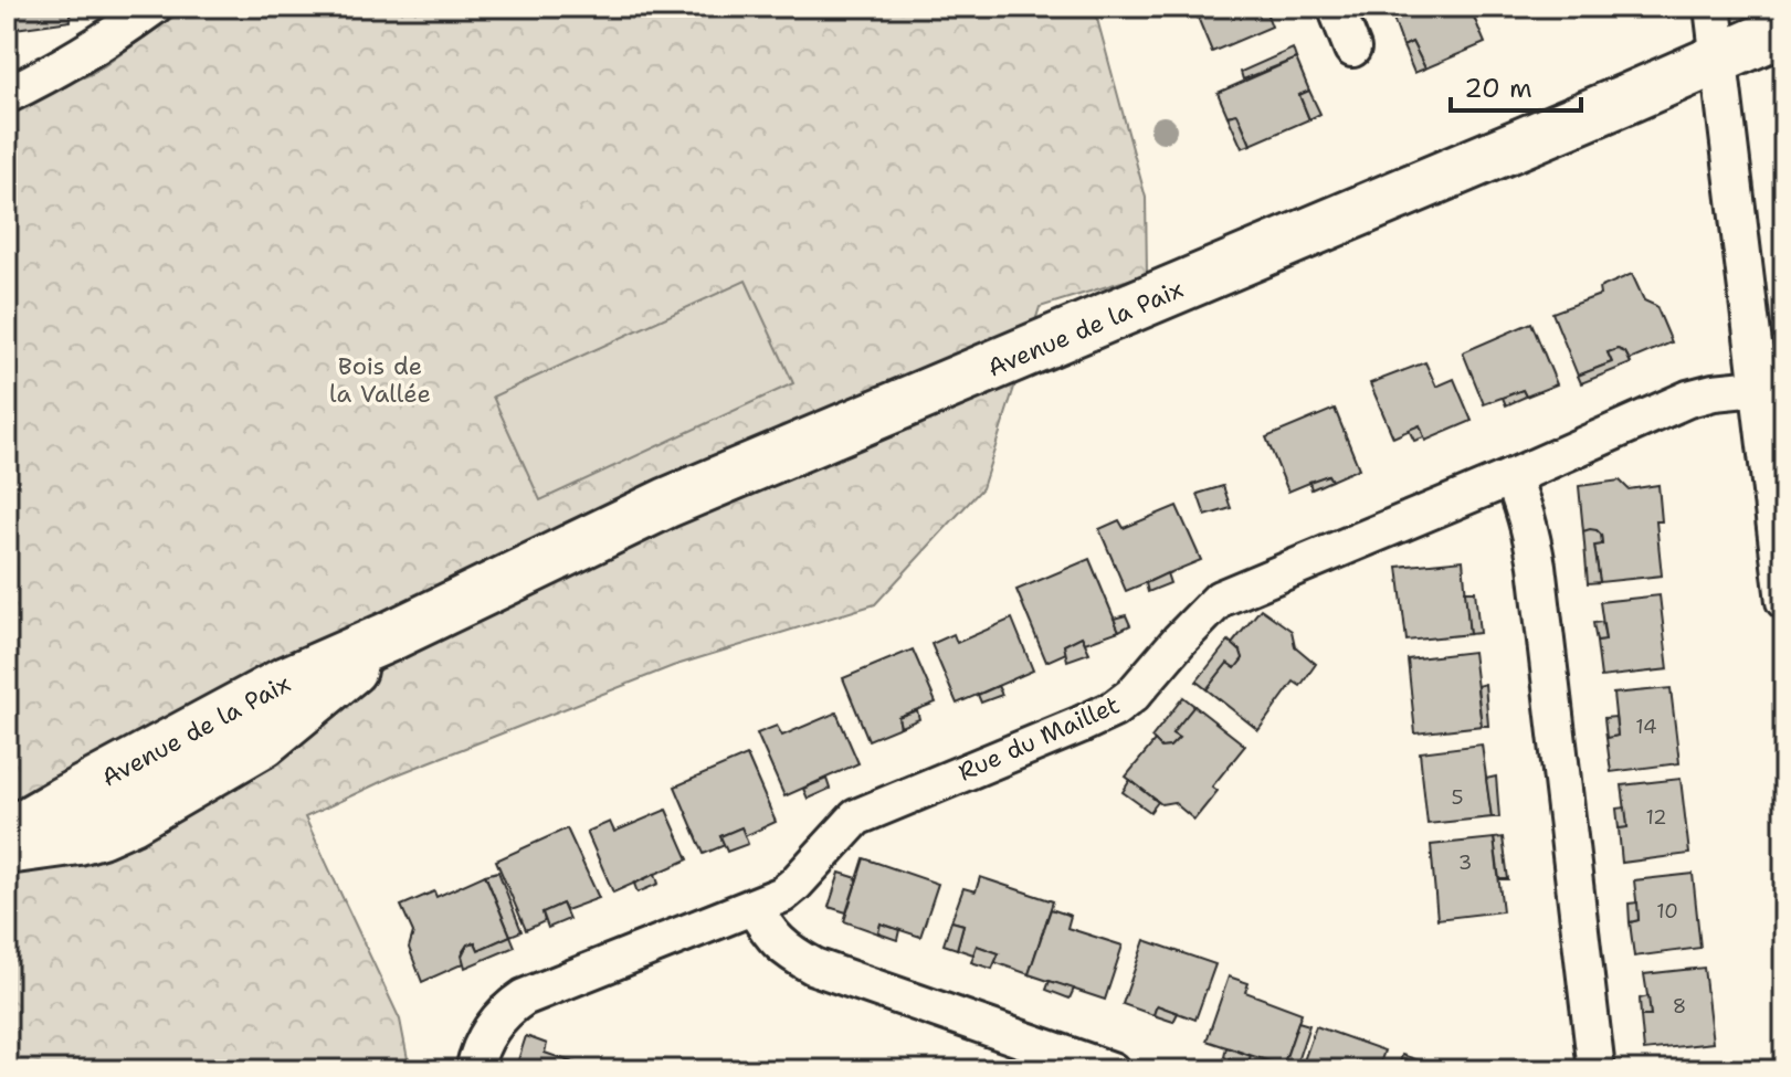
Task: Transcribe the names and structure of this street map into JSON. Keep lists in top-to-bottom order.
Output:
{
  "streets": {
    "street": ["Avenue de la Paix", "Rue du Maillet"]
  },
  "parks": ["Bois de la Vallée"],
  "house_numbers": [
    "14",
    "5",
    "12",
    "3",
    "10",
    "8"
  ],
  "scale_bar": "20 m"
}
